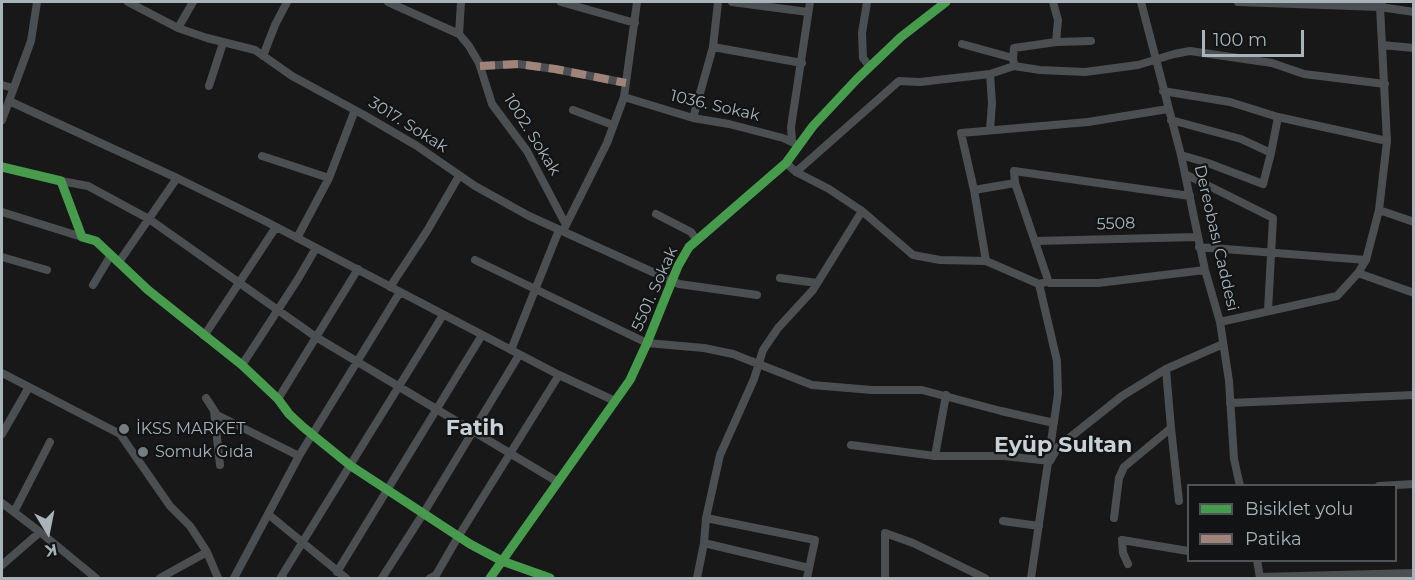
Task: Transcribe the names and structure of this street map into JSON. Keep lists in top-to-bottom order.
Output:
{
  "streets": {
    "street": [
      "1036. Sokak",
      "3017. Sokak",
      "1002. Sokak",
      "5508",
      "Dereobası Caddesi",
      "5501. Sokak"
    ]
  },
  "crossings": [
    ["1036. Sokak", "5501. Sokak"],
    ["3017. Sokak", "1002. Sokak"],
    ["3017. Sokak", "5501. Sokak"],
    ["5508", "Dereobası Caddesi"]
  ],
  "districts": ["Fatih", "Eyüp Sultan"],
  "places": ["İKSS MARKET", "Somuk Gıda"],
  "legend": ["Bisiklet yolu", "Patika"],
  "scale_bar": "100 m",
  "north": "bottom"
}
